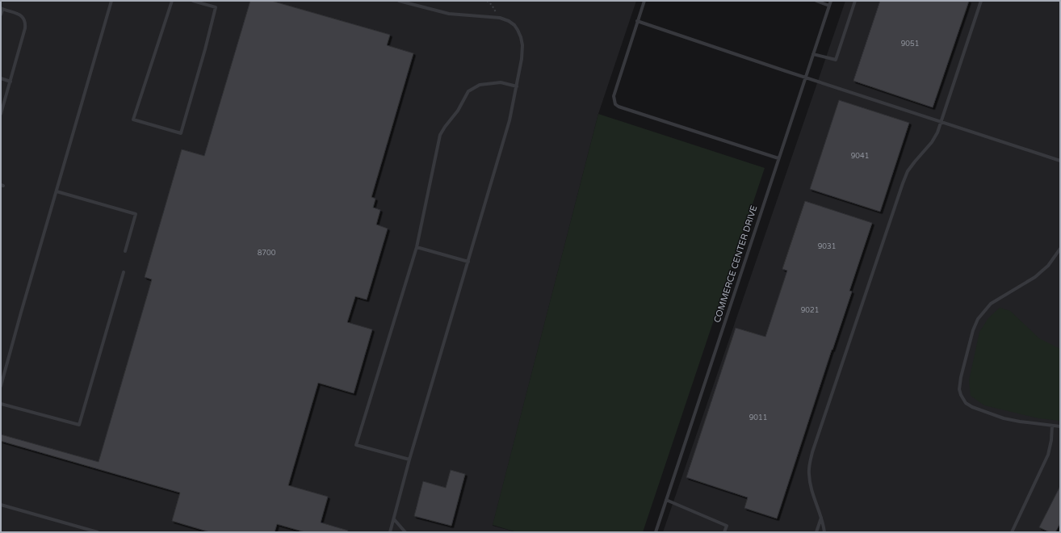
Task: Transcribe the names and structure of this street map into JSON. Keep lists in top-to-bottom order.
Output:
{
  "streets": {
    "lane": ["COMMERCE CENTER DRIVE"]
  },
  "house_numbers": [
    "9051",
    "9041",
    "9031",
    "8700",
    "9021",
    "9011"
  ]
}
